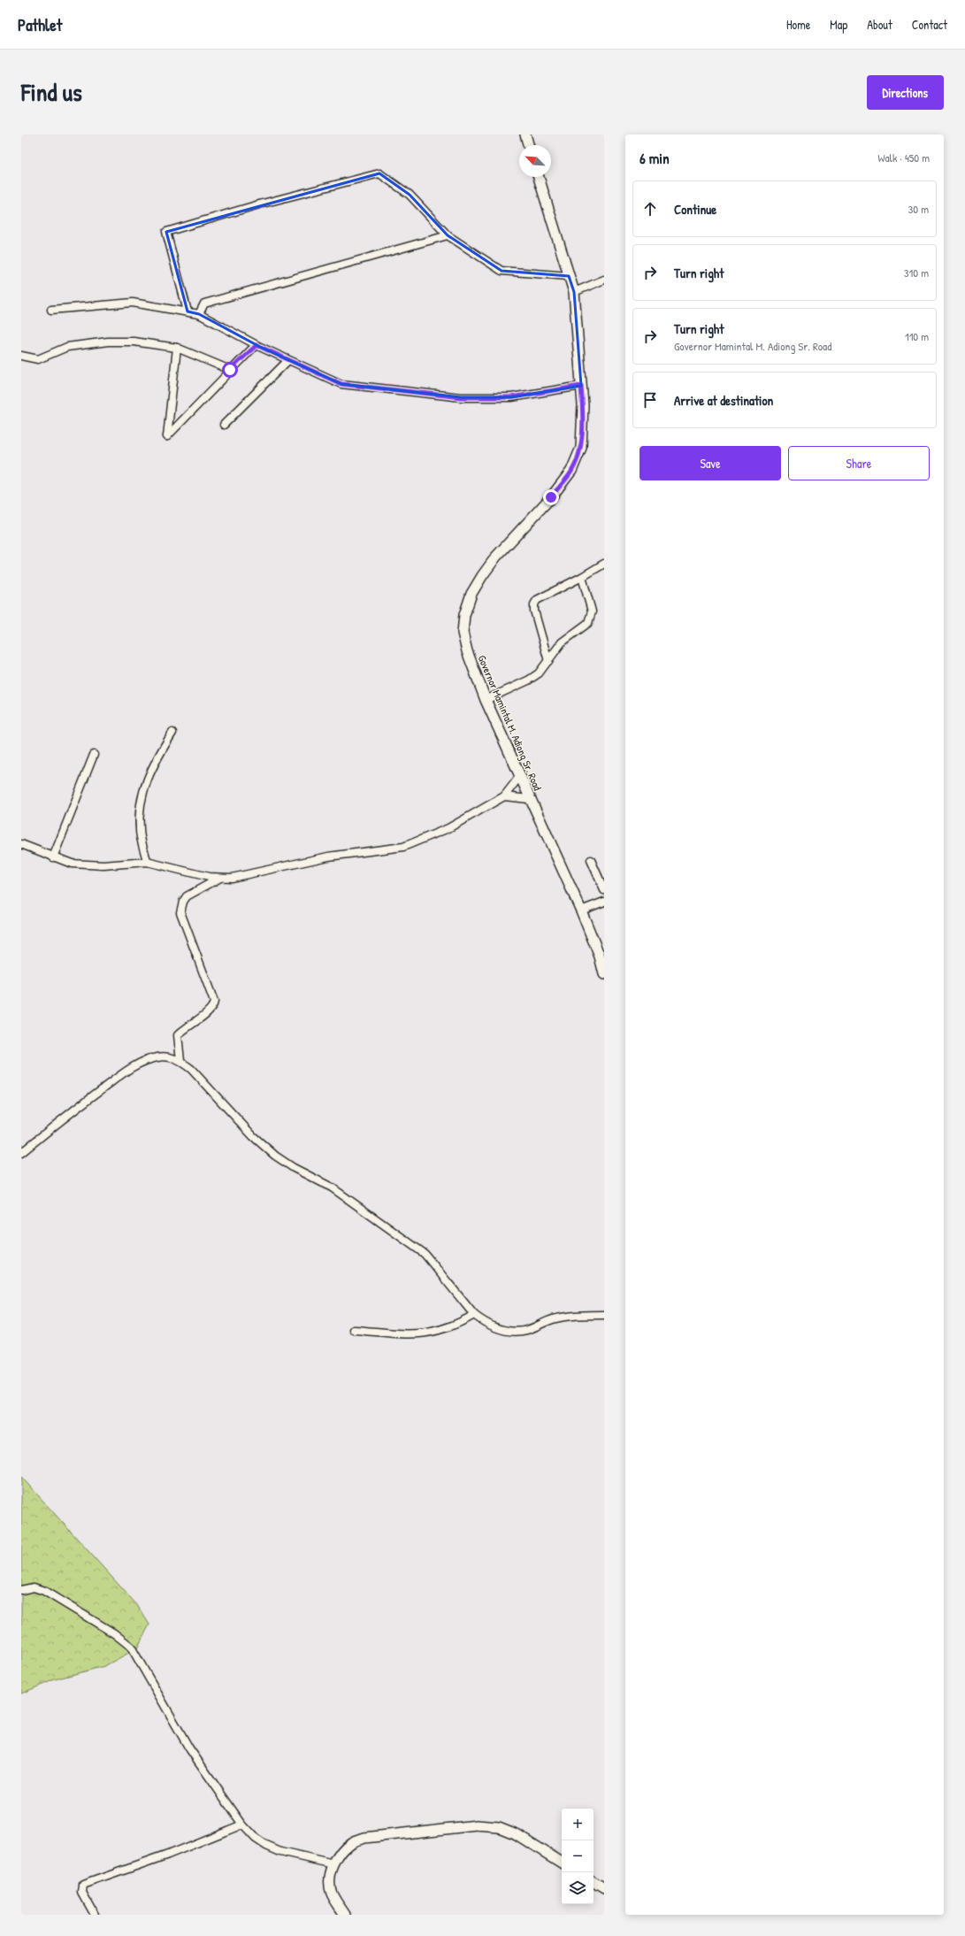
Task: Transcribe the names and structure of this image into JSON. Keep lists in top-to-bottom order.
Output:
{
  "streets": {
    "main road": ["Governor Mamintal M. Adiong Sr. Road"]
  },
  "north": "top left",
  "page": {
    "header": "Pathlet",
    "nav": [
      "Home",
      "Map",
      "About",
      "Contact"
    ],
    "title": "Find us",
    "buttons": [
      "Directions",
      ["Save", "Share"]
    ],
    "heading": ["6 min", "Walk · 450 m"],
    "list": [
      ["Continue", "30 m"],
      ["Turn right", "310 m"],
      ["Turn right", "Governor Mamintal M. Adiong Sr. Road", "110 m"],
      "Arrive at destination"
    ],
    "map_buttons": ["+", "−"]
  }
}
